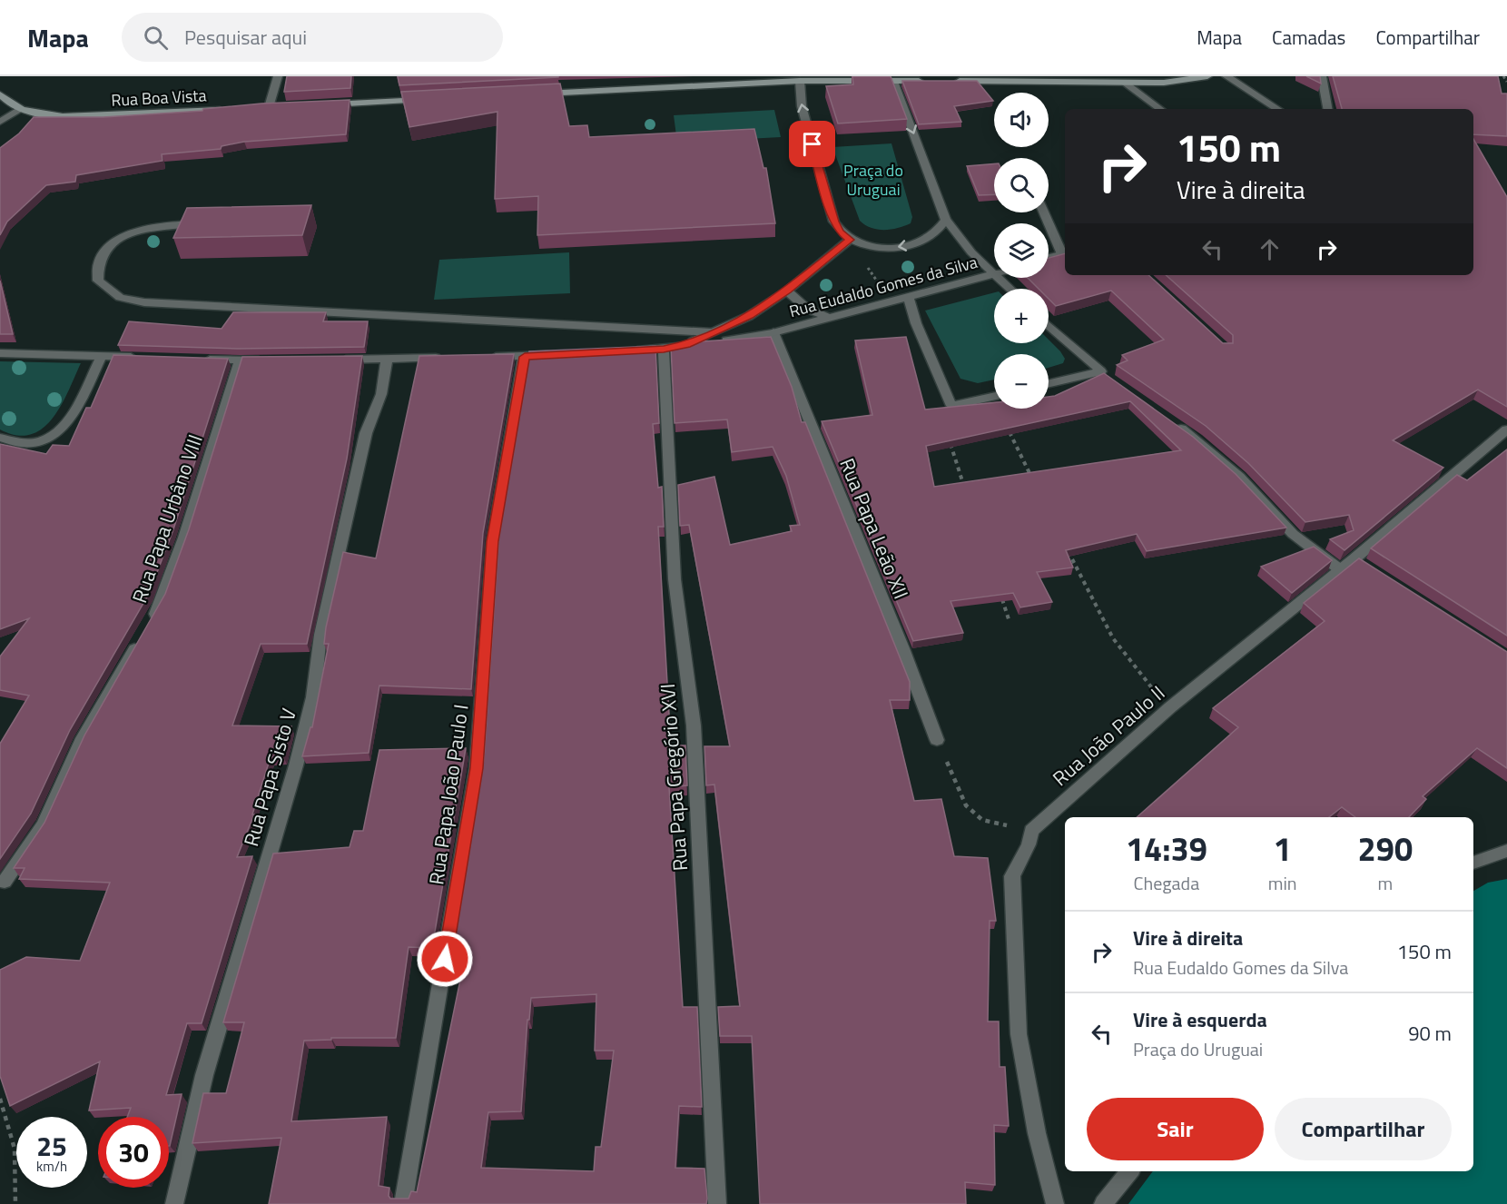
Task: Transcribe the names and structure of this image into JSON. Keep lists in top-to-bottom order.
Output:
{
  "streets": {
    "main road": ["Rua Boa Vista"],
    "street": [
      "Rua Eudaldo Gomes da Silva",
      "Rua Papa Urbâno VIII",
      "Rua Papa Leão XII",
      "Rua João Paulo II",
      "Rua Papa Sisto V",
      "Rua Papa Gregório XVI",
      "Rua Papa João Paulo I"
    ]
  },
  "crossings": [
    ["Rua Eudaldo Gomes da Silva", "Rua Papa Leão XII"],
    ["Rua Eudaldo Gomes da Silva", "Rua Papa Gregório XVI"]
  ],
  "parks": ["Praça do Uruguai"],
  "page": {
    "header": "Mapa",
    "search": "Pesquisar aqui",
    "nav": ["Mapa", "Camadas", "Compartilhar"],
    "map_buttons": ["+", "−"],
    "turn": ["150 m", "Vire à direita"],
    "eta": [
      "14:39",
      "Chegada",
      "1",
      "min",
      "290",
      "m"
    ],
    "list": [
      {
        "name": "Vire à direita",
        "note": "Rua Eudaldo Gomes da Silva",
        "value": "150 m"
      },
      {
        "name": "Vire à esquerda",
        "note": "Praça do Uruguai",
        "value": "90 m"
      }
    ],
    "buttons": ["Sair", "Compartilhar"],
    "speed": "25 km/h",
    "limit": "30"
  }
}
